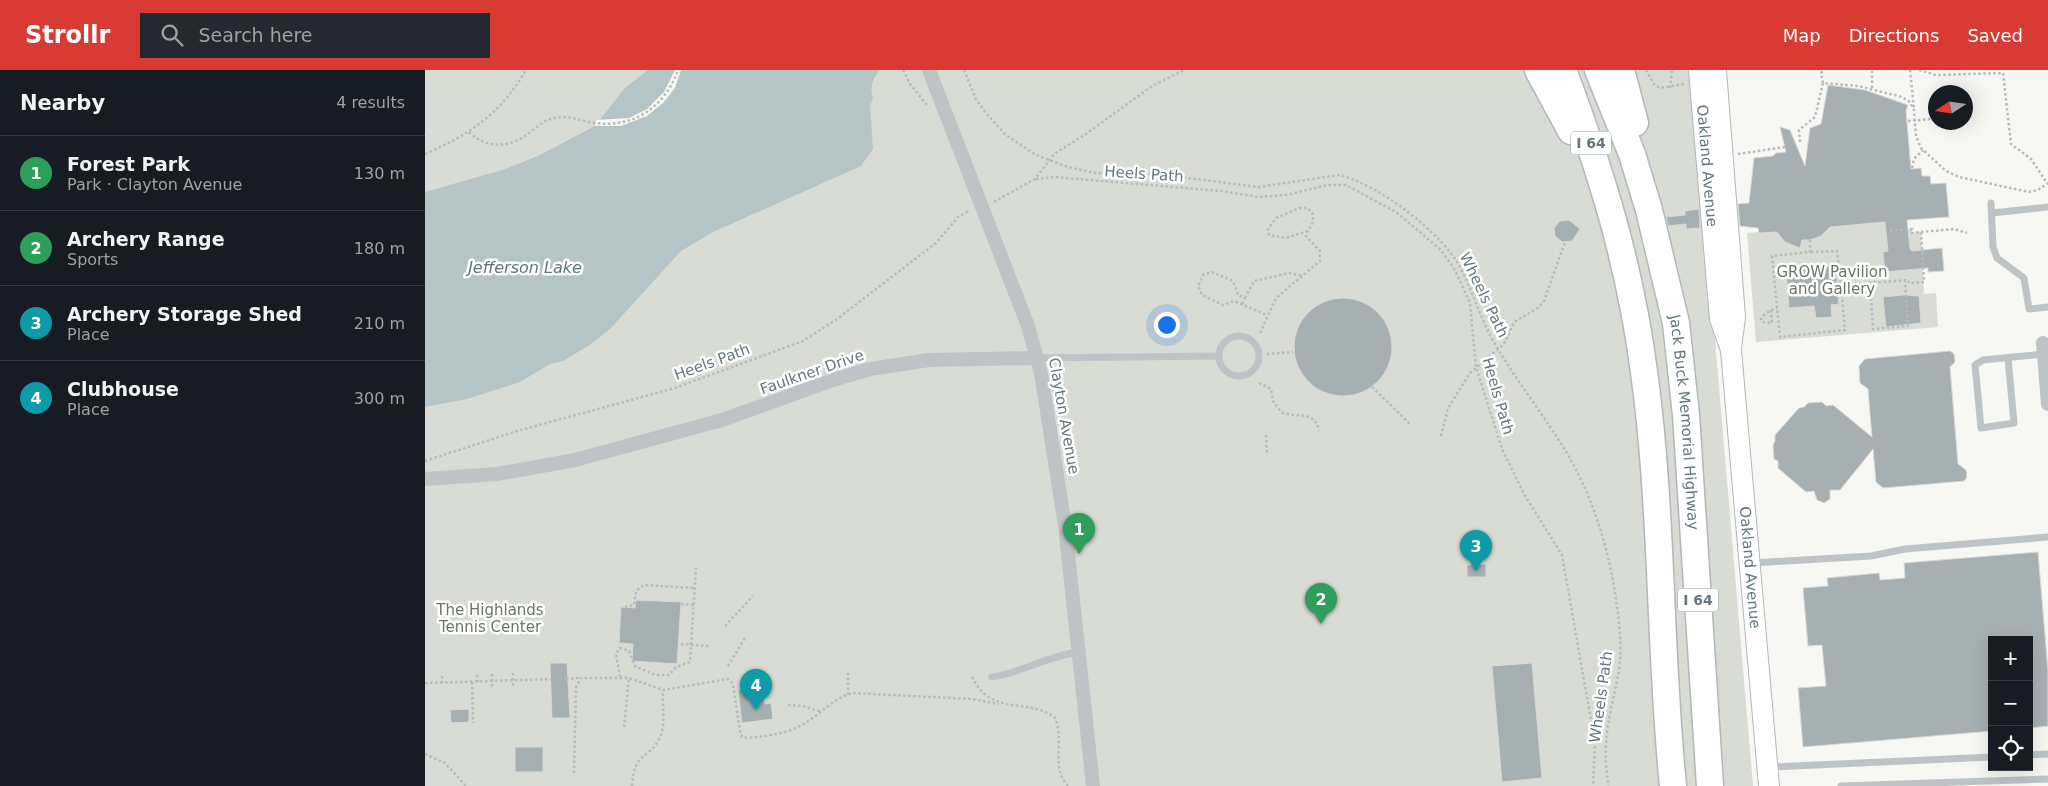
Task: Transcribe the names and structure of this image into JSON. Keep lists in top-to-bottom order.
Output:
{
  "streets": {
    "highway": ["I 64", "Jack Buck Memorial Highway"],
    "street": ["Oakland Avenue", "Faulkner Drive", "Clayton Avenue"],
    "path": ["Heels Path", "Wheels Path"]
  },
  "crossings": [
    ["Faulkner Drive", "Clayton Avenue"]
  ],
  "water": ["Jefferson Lake"],
  "parks": ["GROW Pavilion and Gallery", "The Highlands Tennis Center"],
  "north": "left",
  "page": {
    "header": "Strollr",
    "search": "Search here",
    "nav": ["Map", "Directions", "Saved"],
    "heading": ["Nearby", "4 results"],
    "list": [
      {
        "mark": "1",
        "name": "Forest Park",
        "note": "Park · Clayton Avenue",
        "value": "130 m"
      },
      {
        "mark": "2",
        "name": "Archery Range",
        "note": "Sports",
        "value": "180 m"
      },
      {
        "mark": "3",
        "name": "Archery Storage Shed",
        "note": "Place",
        "value": "210 m"
      },
      {
        "mark": "4",
        "name": "Clubhouse",
        "note": "Place",
        "value": "300 m"
      }
    ],
    "pins": [
      "1",
      "3",
      "2",
      "4"
    ],
    "map_buttons": ["+", "−"]
  }
}
